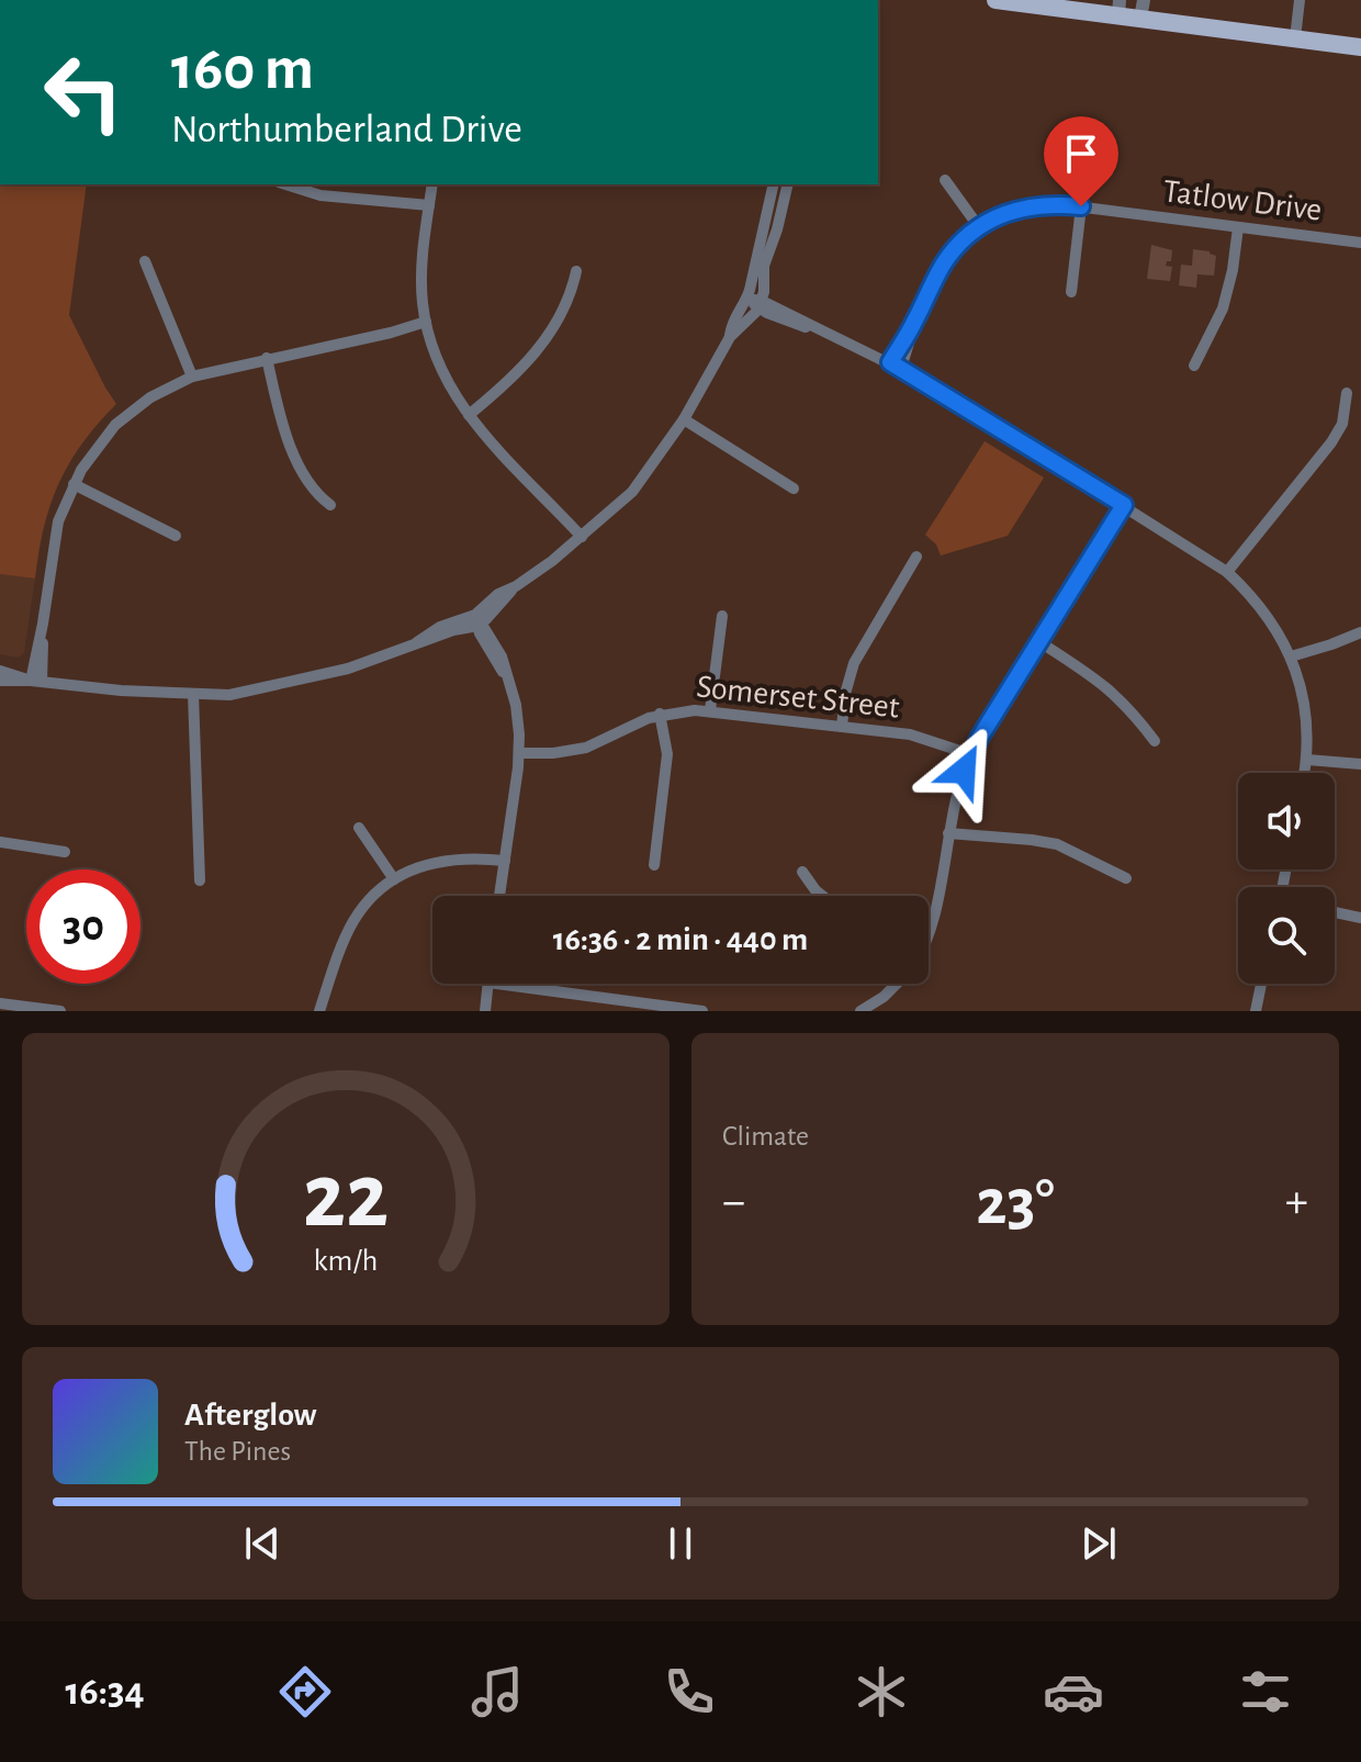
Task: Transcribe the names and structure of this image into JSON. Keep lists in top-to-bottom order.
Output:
{
  "streets": {
    "street": ["Tatlow Drive", "Somerset Street"]
  },
  "page": {
    "turn": ["160 m", "Northumberland Drive"],
    "limit": "30",
    "trip": "16:36 · 2 min · 440 m",
    "tile": "Climate",
    "heat": ["−", "23°", "+"],
    "song": ["Afterglow", "The Pines"],
    "tabs": "16:34",
    "gauge": ["22", "km/h"]
  }
}
